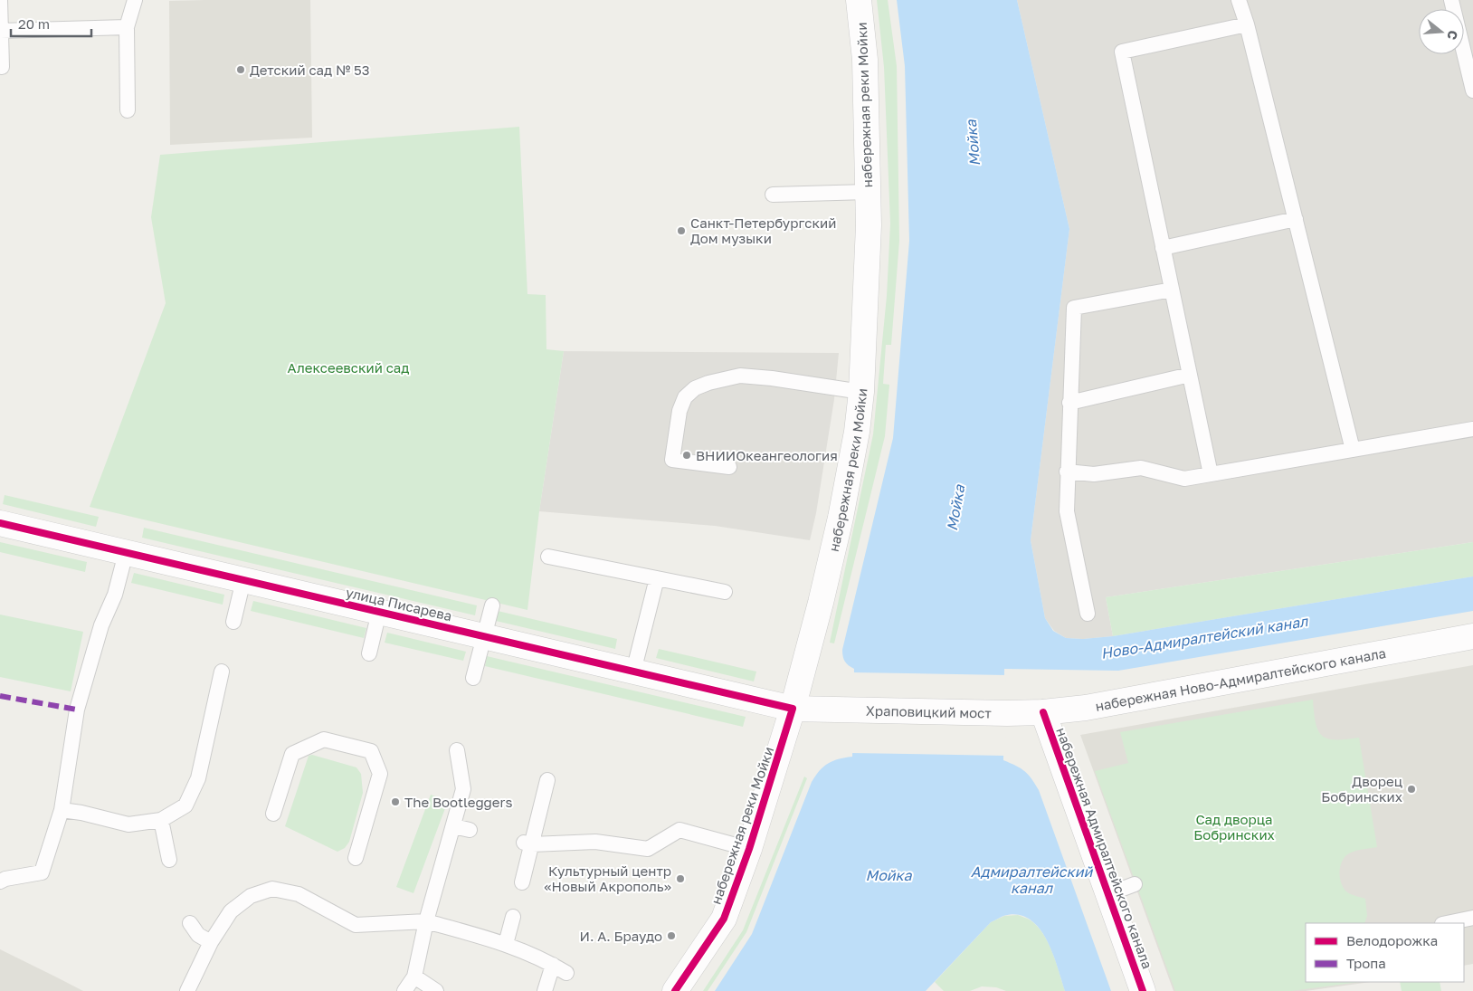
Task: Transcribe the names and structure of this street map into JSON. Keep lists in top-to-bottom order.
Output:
{
  "streets": {
    "street": [
      "набережная реки Мойки",
      "улица Писарева",
      "набережная Ново-Адмиралтейского канала",
      "Храповицкий мост",
      "набережная Адмиралтейского канала"
    ]
  },
  "crossings": [
    ["набережная реки Мойки", "улица Писарева"],
    ["улица Писарева", "Храповицкий мост"],
    ["набережная Ново-Адмиралтейского канала", "Храповицкий мост"],
    ["набережная Ново-Адмиралтейского канала", "набережная Адмиралтейского канала"]
  ],
  "water": ["Мойка", "Ново-Адмиралтейский канал", "Адмиралтейский канал"],
  "parks": ["Алексеевский сад", "Сад дворца Бобринских"],
  "places": [
    "Детский сад № 53",
    "Санкт-Петербургский Дом музыки",
    "ВНИИОкеангеология",
    "Дворец Бобринских",
    "The Bootleggers",
    "Культурный центр «Новый Акрополь»",
    "И. А. Браудо"
  ],
  "legend": ["Велодорожка", "Тропа"],
  "scale_bar": "20 m",
  "north": "right"
}
